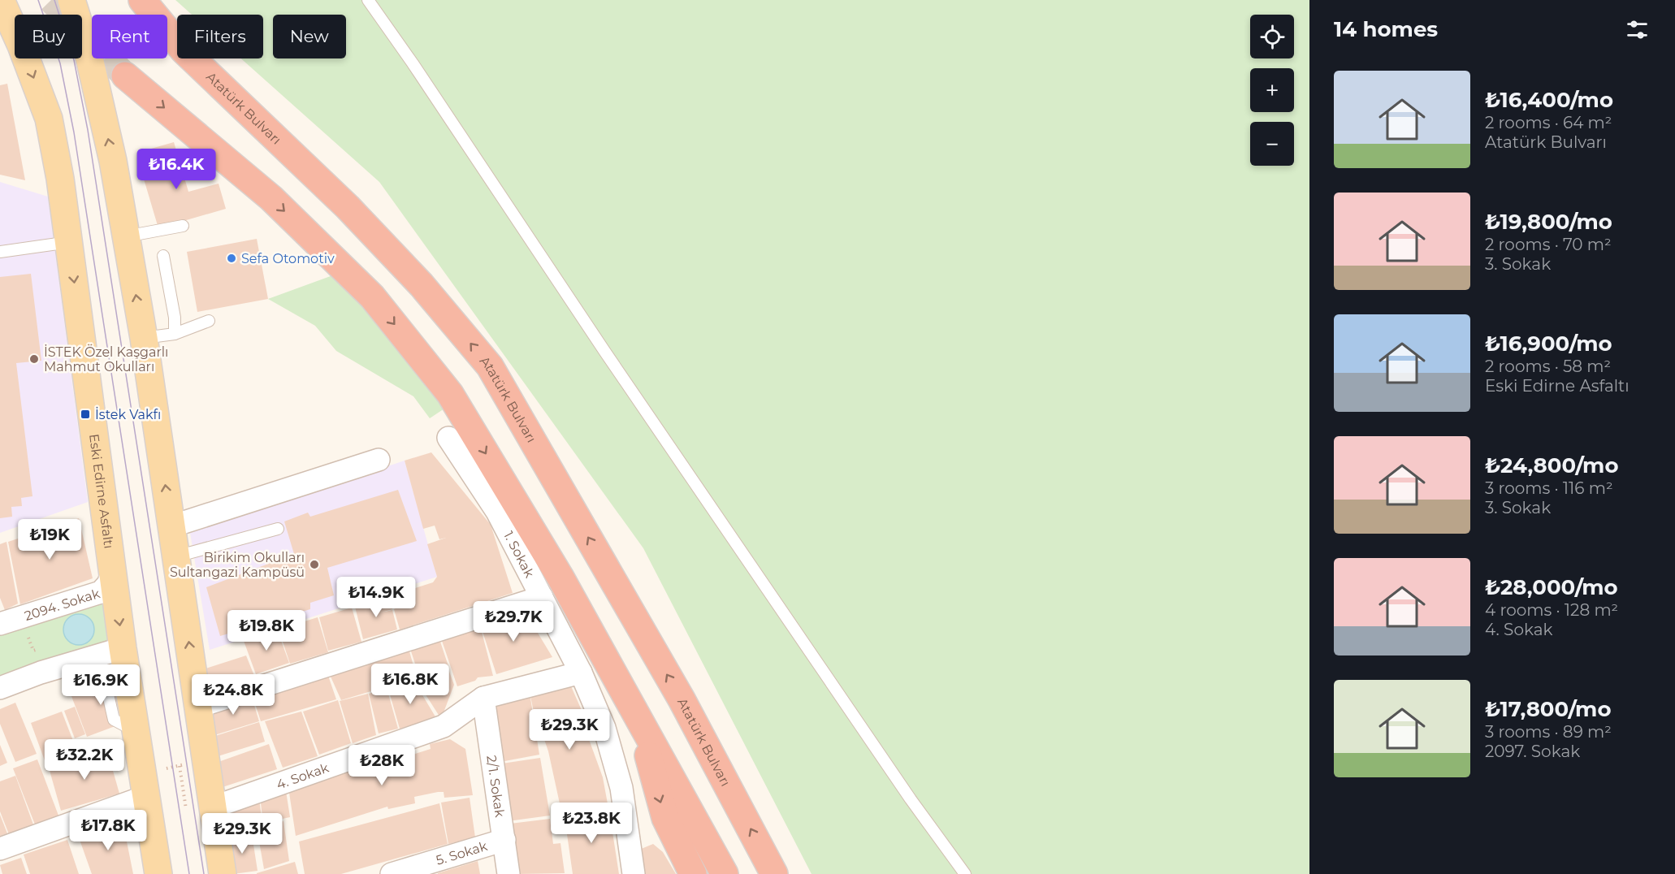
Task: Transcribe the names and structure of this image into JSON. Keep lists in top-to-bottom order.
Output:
{
  "streets": {
    "highway": ["Atatürk Bulvarı"],
    "main road": ["Eski Edirne Asfaltı"],
    "street": [
      "1. Sokak",
      "2094. Sokak",
      "4. Sokak",
      "2/1. Sokak",
      "5. Sokak"
    ]
  },
  "crossings": [
    ["Eski Edirne Asfaltı", "2094. Sokak"],
    ["1. Sokak", "4. Sokak"],
    ["4. Sokak", "2/1. Sokak"],
    ["2/1. Sokak", "5. Sokak"]
  ],
  "places": {
    "other": ["Sefa Otomotiv", "İSTEK Özel Kaşgarlı Mahmut Okulları", "Birikim Okulları Sultangazi Kampüsü"],
    "transit": ["İstek Vakfı"]
  },
  "page": {
    "heading": "14 homes",
    "map_buttons": ["+", "−"],
    "chip": [
      "Buy",
      "Rent",
      "Filters",
      "New"
    ],
    "list": [
      {
        "name": "₺16,400/mo",
        "note": "2 rooms · 64 m² · Atatürk Bulvarı"
      },
      {
        "name": "₺19,800/mo",
        "note": "2 rooms · 70 m² · 3. Sokak"
      },
      {
        "name": "₺16,900/mo",
        "note": "2 rooms · 58 m² · Eski Edirne Asfaltı"
      },
      {
        "name": "₺24,800/mo",
        "note": "3 rooms · 116 m² · 3. Sokak"
      },
      {
        "name": "₺28,000/mo",
        "note": "4 rooms · 128 m² · 4. Sokak"
      },
      {
        "name": "₺17,800/mo",
        "note": "3 rooms · 89 m² · 2097. Sokak"
      }
    ],
    "price": [
      "₺16.4K",
      "₺19K",
      "₺14.9K",
      "₺29.7K",
      "₺19.8K",
      "₺16.8K",
      "₺16.9K",
      "₺24.8K",
      "₺29.3K",
      "₺32.2K",
      "₺28K",
      "₺23.8K",
      "₺17.8K",
      "₺29.3K"
    ]
  }
}
